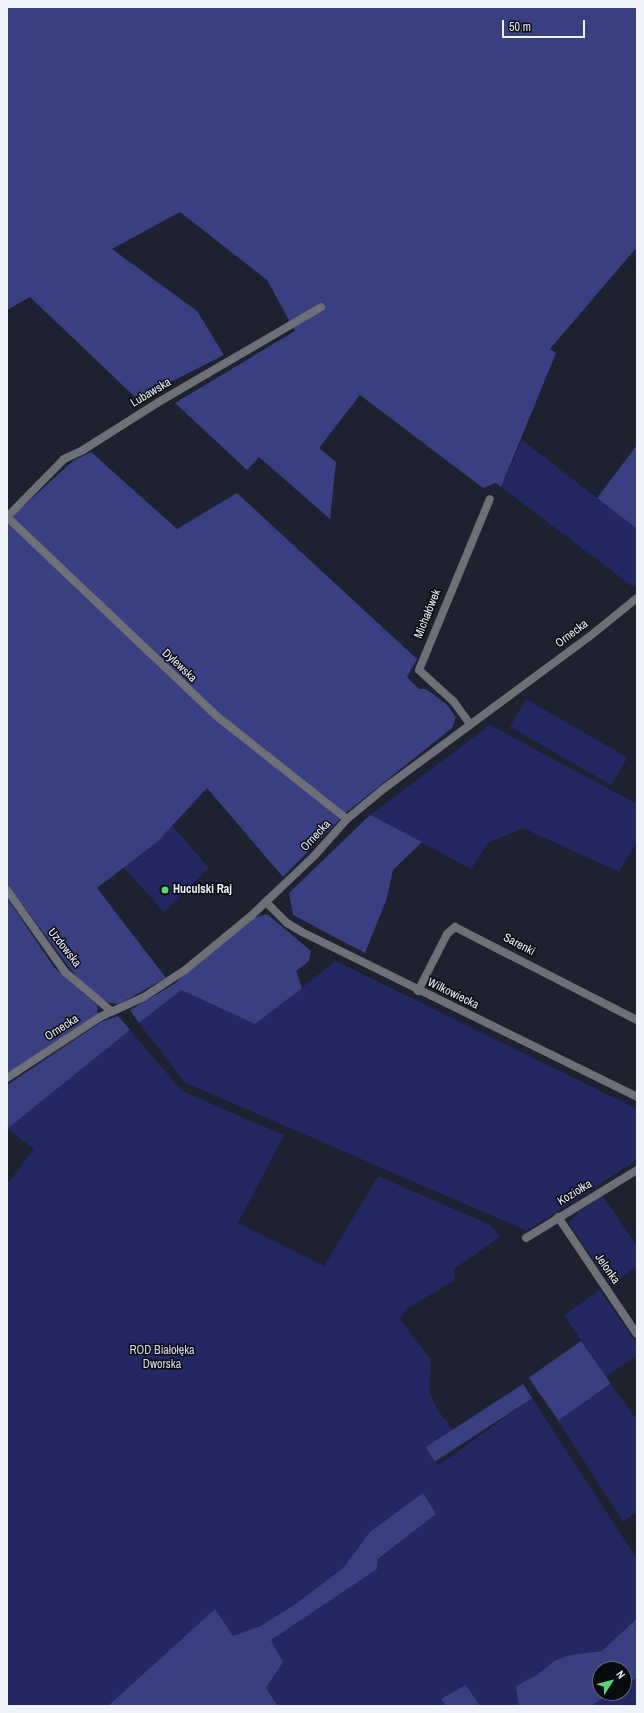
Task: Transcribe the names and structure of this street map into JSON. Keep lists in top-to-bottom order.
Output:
{
  "streets": {
    "street": [
      "Lubawska",
      "Michałówek",
      "Ornecka",
      "Dylewska",
      "Sarenki",
      "Uzdowska",
      "Wilkowiecka",
      "Koziołka",
      "Jelonka"
    ]
  },
  "crossings": [
    ["Lubawska", "Dylewska"],
    ["Michałówek", "Ornecka"],
    ["Ornecka", "Dylewska"],
    ["Ornecka", "Uzdowska"],
    ["Ornecka", "Wilkowiecka"],
    ["Sarenki", "Wilkowiecka"],
    ["Koziołka", "Jelonka"]
  ],
  "parks": ["ROD Białołęka Dworska"],
  "places": ["Huculski Raj"],
  "scale_bar": "50 m",
  "north": "top right"
}
